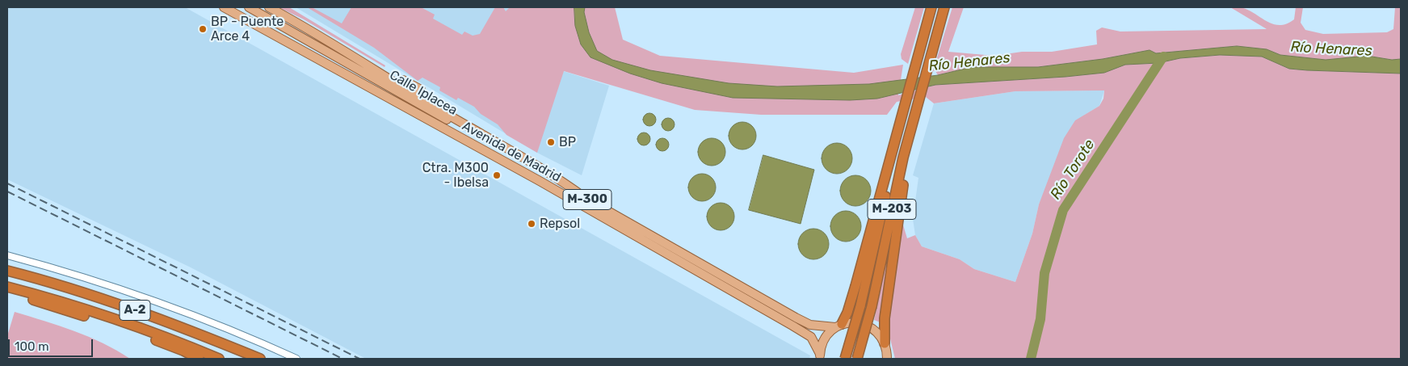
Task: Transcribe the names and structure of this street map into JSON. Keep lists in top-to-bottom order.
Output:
{
  "streets": {
    "highway": ["M-203", "A-2"],
    "main road": ["Calle Iplacea", "Avenida de Madrid", "M-300"]
  },
  "crossings": [
    ["Calle Iplacea", "Avenida de Madrid"],
    ["Avenida de Madrid", "M-300"],
    ["Avenida de Madrid", "M-203"],
    ["M-300", "M-203"]
  ],
  "water": ["Río Henares", "Río Torote"],
  "places": [
    "BP - Puente Arce 4",
    "BP",
    "Ctra. M300 - Ibelsa",
    "Repsol"
  ],
  "scale_bar": "100 m"
}
